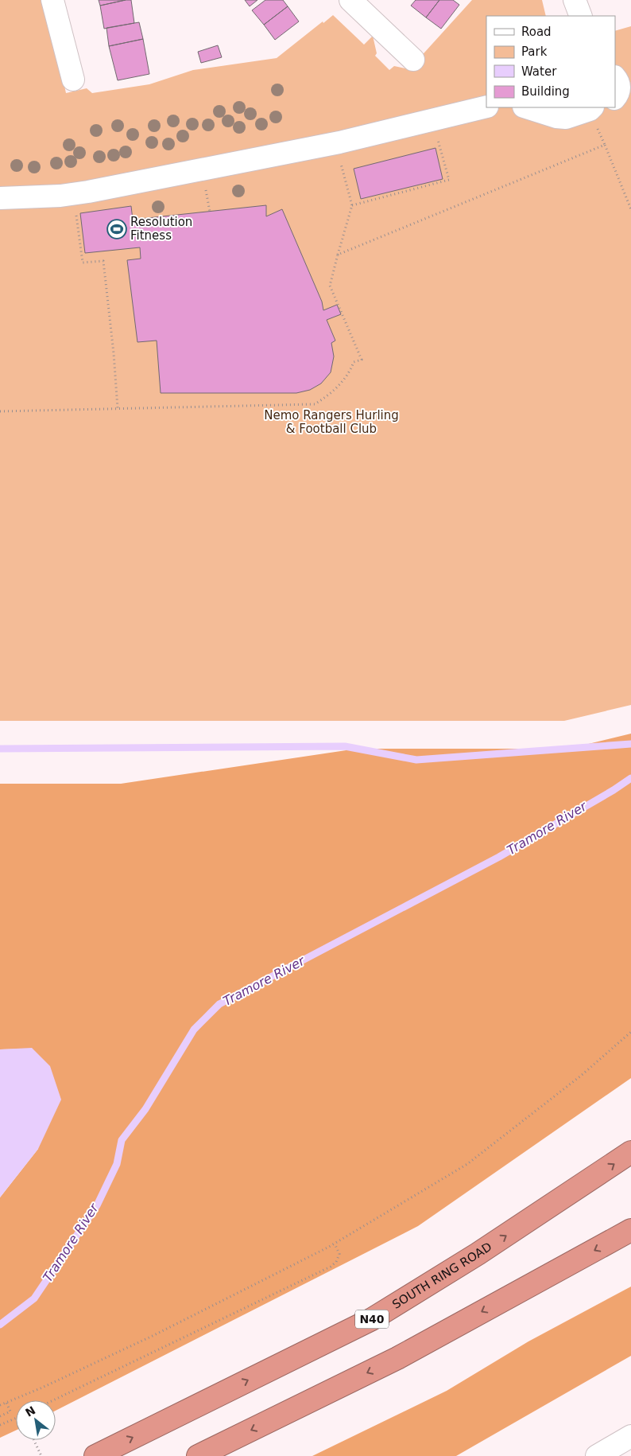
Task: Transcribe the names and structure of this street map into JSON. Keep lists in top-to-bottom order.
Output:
{
  "streets": {
    "highway": ["SOUTH RING ROAD", "N40"]
  },
  "water": ["Tramore River"],
  "parks": ["Nemo Rangers Hurling & Football Club"],
  "places": {
    "sports": ["Resolution Fitness"]
  },
  "legend": [
    "Road",
    "Park",
    "Water",
    "Building"
  ],
  "north": "top left"
}
